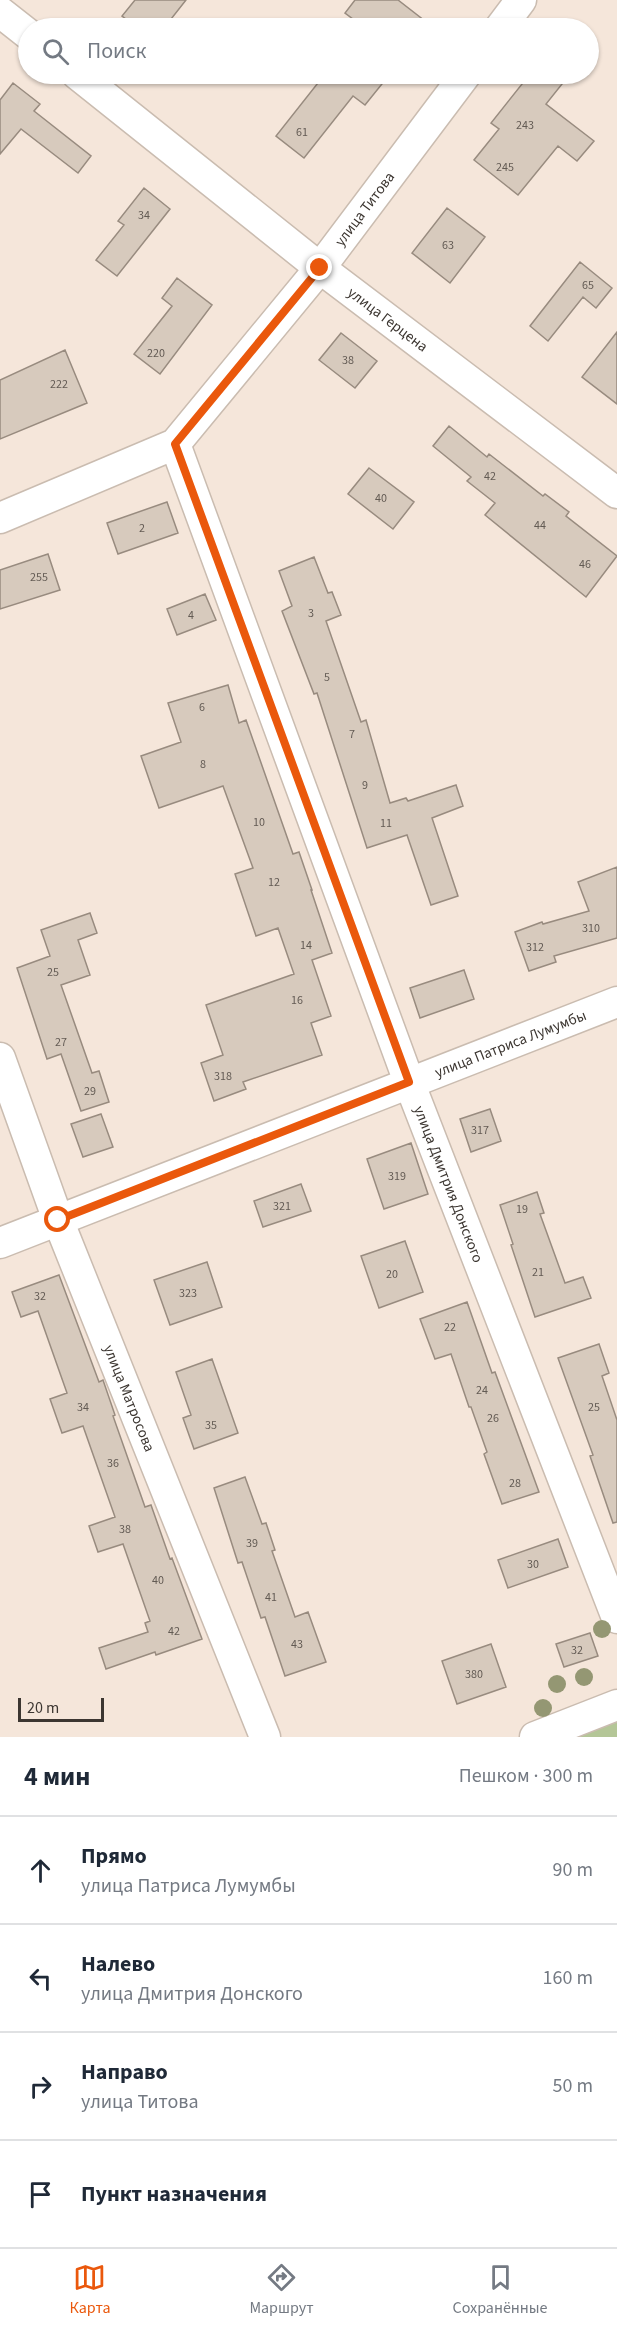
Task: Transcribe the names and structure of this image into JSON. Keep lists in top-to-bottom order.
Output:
{
  "streets": {
    "street": [
      "улица Титова",
      "улица Герцена",
      "улица Патриса Лумумбы",
      "улица Дмитрия Донского",
      "улица Матросова"
    ]
  },
  "crossings": [
    ["улица Титова", "улица Герцена"],
    ["улица Титова", "улица Дмитрия Донского"],
    ["улица Патриса Лумумбы", "улица Дмитрия Донского"],
    ["улица Патриса Лумумбы", "улица Матросова"]
  ],
  "house_numbers": [
    "243",
    "61",
    "245",
    "34",
    "63",
    "65",
    "220",
    "38",
    "222",
    "42",
    "40",
    "44",
    "2",
    "46",
    "255",
    "3",
    "4",
    "5",
    "6",
    "7",
    "8",
    "9",
    "10",
    "11",
    "12",
    "310",
    "14",
    "312",
    "25",
    "16",
    "27",
    "318",
    "29",
    "317",
    "319",
    "321",
    "19",
    "21",
    "20",
    "323",
    "32",
    "22",
    "24",
    "34",
    "25",
    "26",
    "35",
    "36",
    "28",
    "38",
    "39",
    "30",
    "40",
    "41",
    "42",
    "43",
    "32",
    "380"
  ],
  "scale_bar": "20 m",
  "page": {
    "search": "Поиск",
    "scale": "20 m",
    "heading": ["4 мин", "Пешком · 300 m"],
    "list": [
      ["Прямо", "улица Патриса Лумумбы", "90 m"],
      ["Налево", "улица Дмитрия Донского", "160 m"],
      ["Направо", "улица Титова", "50 m"],
      "Пункт назначения"
    ],
    "nav": ["Карта", "Маршрут", "Сохранённые"]
  }
}
